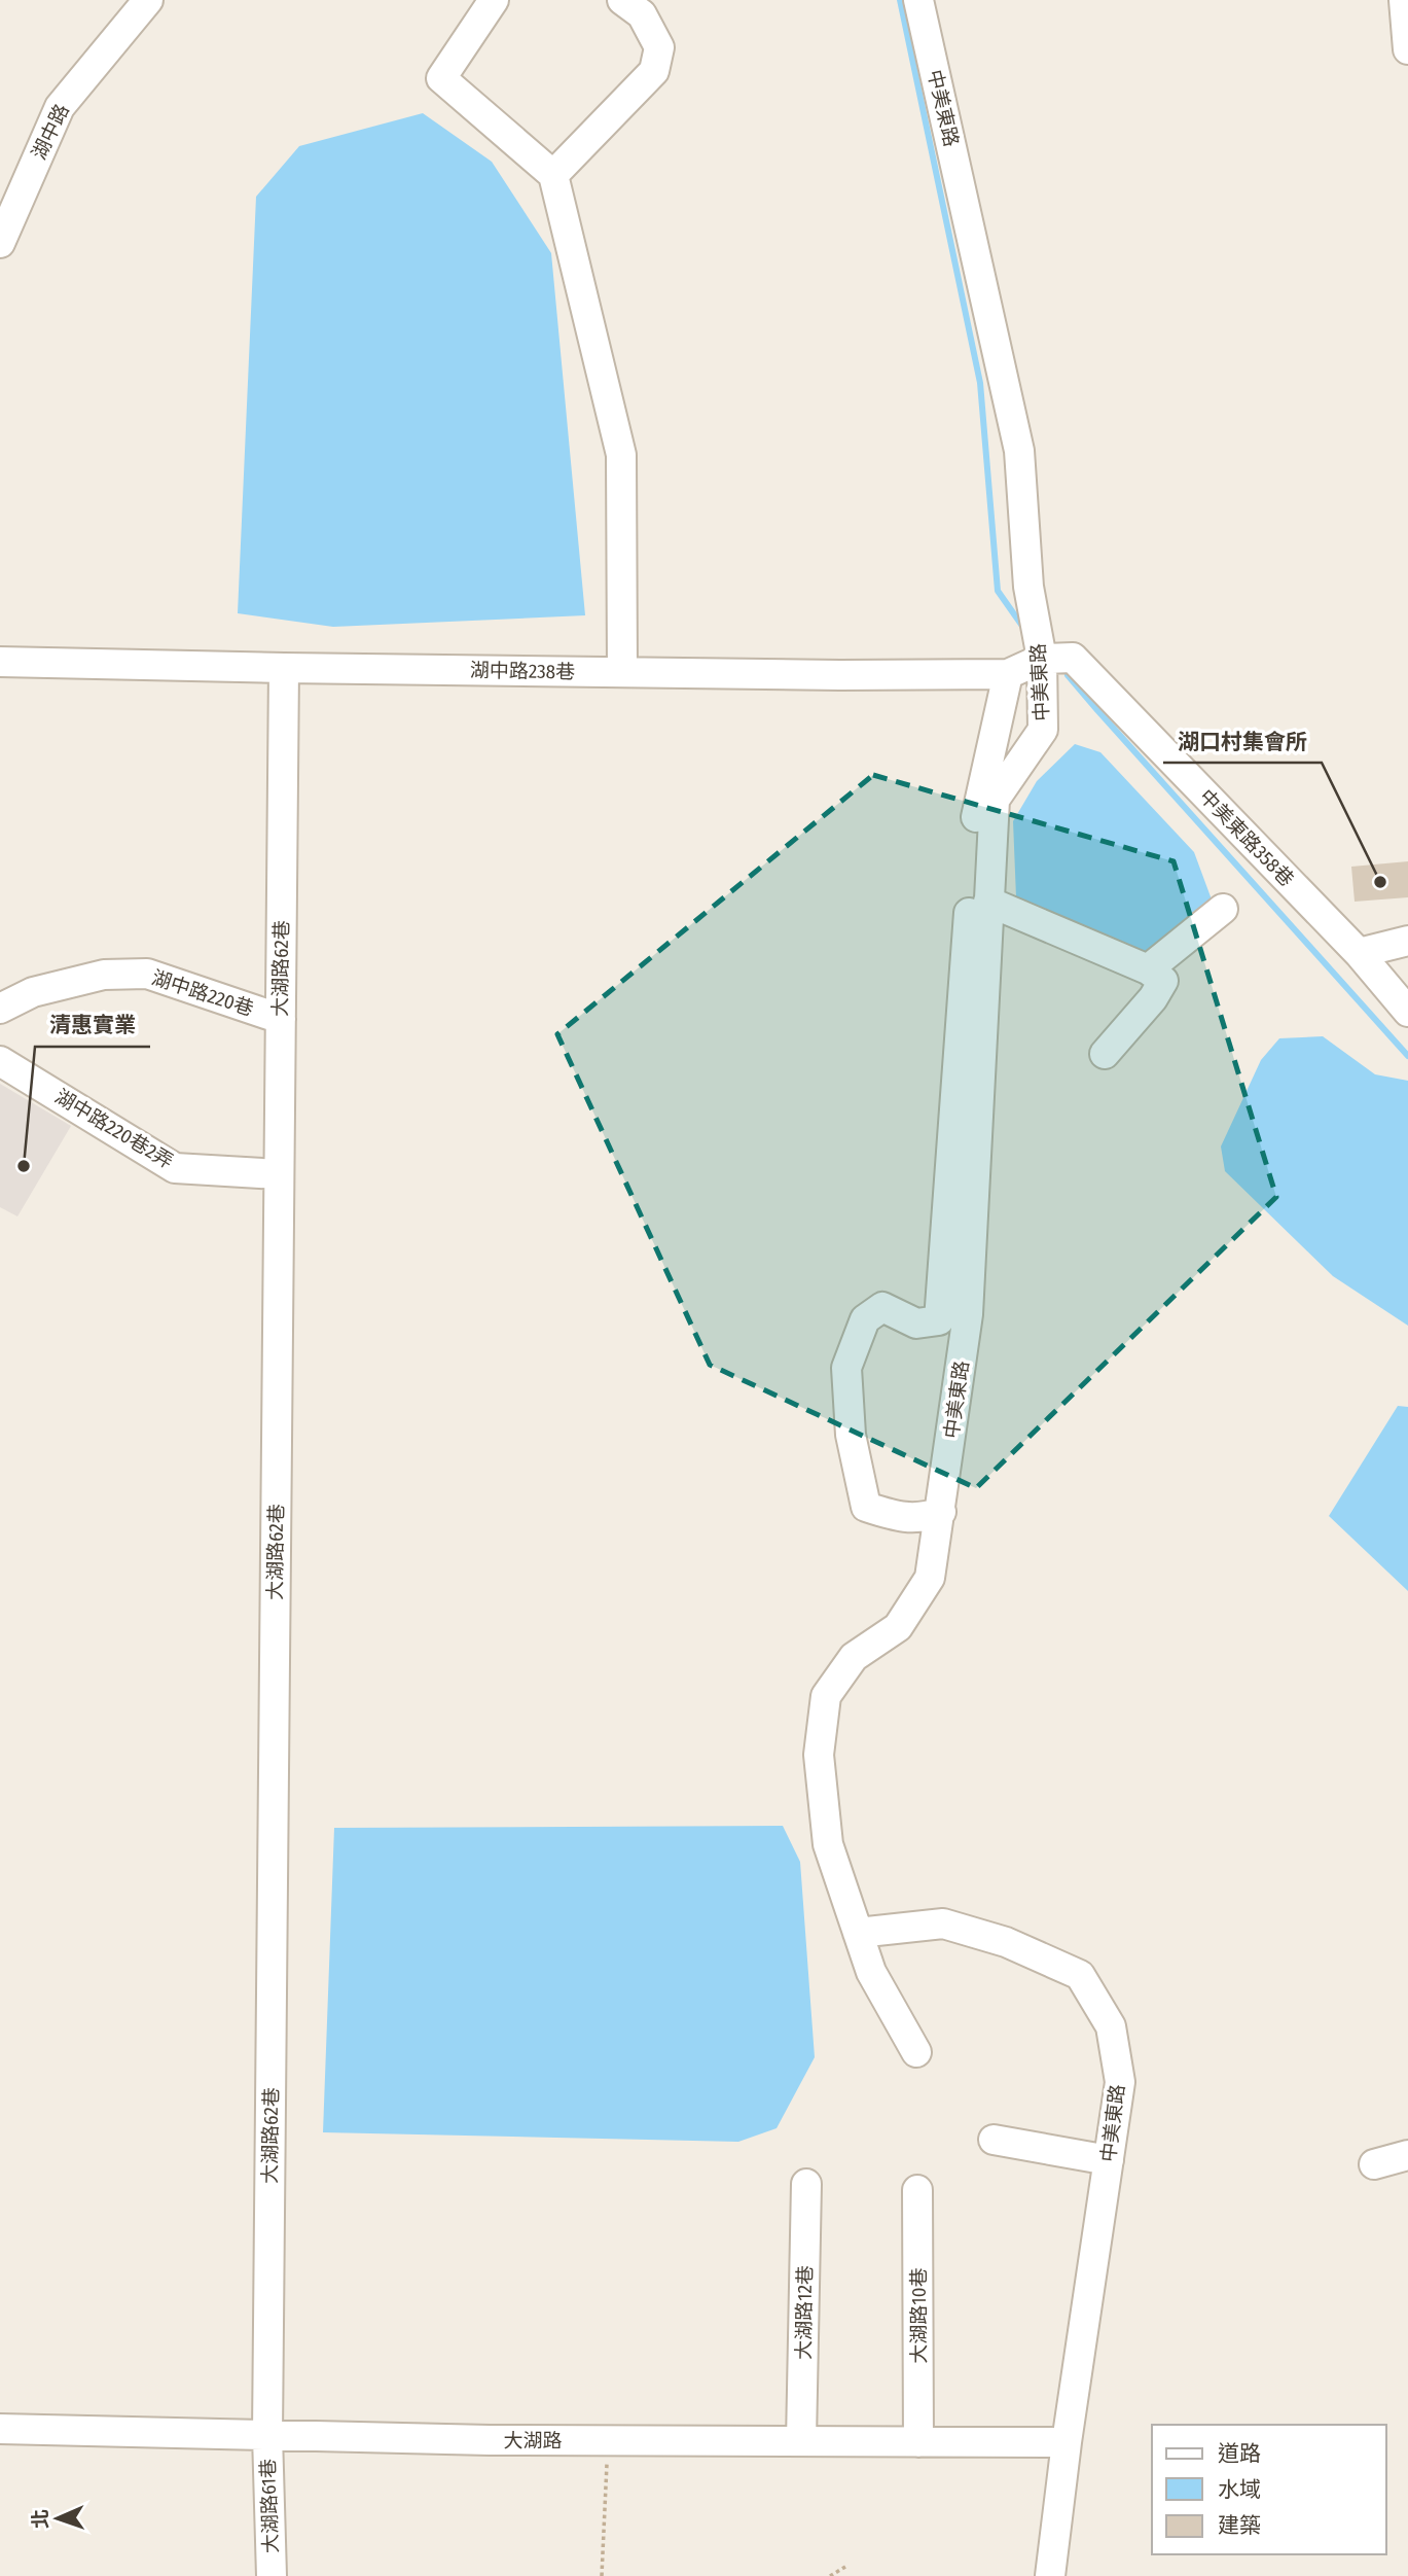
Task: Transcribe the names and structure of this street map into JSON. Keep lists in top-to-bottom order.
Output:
{
  "streets": {
    "street": [
      "中美東路",
      "湖中路",
      "湖中路238巷",
      "中美東路358巷",
      "大湖路62巷",
      "湖中路220巷",
      "湖中路220巷2弄",
      "大湖路12巷",
      "大湖路10巷",
      "大湖路",
      "大湖路61巷"
    ]
  },
  "crossings": [
    ["中美東路", "湖中路238巷"],
    ["中美東路", "中美東路358巷"],
    ["中美東路", "大湖路"],
    ["湖中路238巷", "中美東路358巷"],
    ["湖中路238巷", "大湖路62巷"],
    ["大湖路62巷", "湖中路220巷"],
    ["大湖路62巷", "湖中路220巷2弄"],
    ["大湖路62巷", "大湖路"],
    ["大湖路62巷", "大湖路61巷"],
    ["大湖路12巷", "大湖路"],
    ["大湖路10巷", "大湖路"],
    ["大湖路", "大湖路61巷"]
  ],
  "places": ["湖口村集會所", "清惠實業"],
  "legend": ["道路", "水域", "建築"],
  "north": "left"
}
